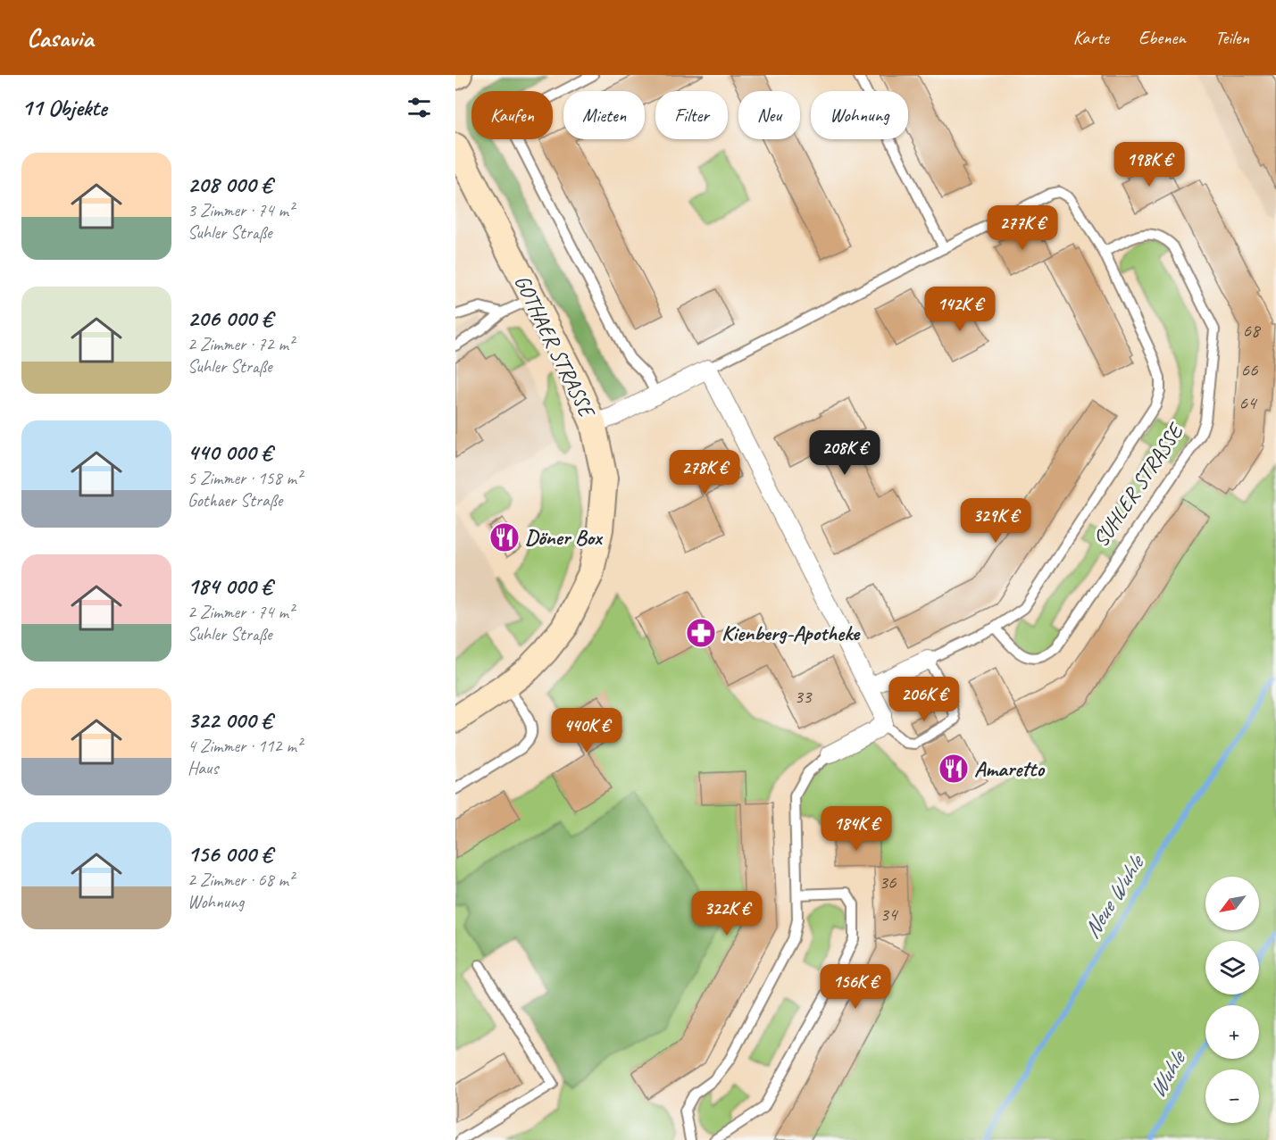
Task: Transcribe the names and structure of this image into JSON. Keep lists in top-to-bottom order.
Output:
{
  "streets": {
    "street": ["GOTHAER STRASSE", "SUHLER STRASSE"]
  },
  "crossings": [
    ["GOTHAER STRASSE", "SUHLER STRASSE"]
  ],
  "water": ["Neue Wuhle", "Wuhle"],
  "places": {
    "restaurant": ["Döner Box", "Amaretto"],
    "pharmacy": ["Kienberg-Apotheke"]
  },
  "house_numbers": [
    "68",
    "66",
    "64",
    "33",
    "36",
    "34"
  ],
  "north": "bottom left",
  "page": {
    "header": "Casavia",
    "nav": ["Karte", "Ebenen", "Teilen"],
    "heading": "11 Objekte",
    "chip": [
      "Kaufen",
      "Mieten",
      "Filter",
      "Neu",
      "Wohnung"
    ],
    "list": [
      {
        "name": "208 000 €",
        "note": "3 Zimmer · 74 m² · Suhler Straße"
      },
      {
        "name": "206 000 €",
        "note": "2 Zimmer · 72 m² · Suhler Straße"
      },
      {
        "name": "440 000 €",
        "note": "5 Zimmer · 158 m² · Gothaer Straße"
      },
      {
        "name": "184 000 €",
        "note": "2 Zimmer · 74 m² · Suhler Straße"
      },
      {
        "name": "322 000 €",
        "note": "4 Zimmer · 112 m² · Haus"
      },
      {
        "name": "156 000 €",
        "note": "2 Zimmer · 68 m² · Wohnung"
      }
    ],
    "price": [
      "198K €",
      "277K €",
      "142K €",
      "208K €",
      "278K €",
      "329K €",
      "206K €",
      "440K €",
      "184K €",
      "322K €",
      "156K €"
    ],
    "map_buttons": ["+", "−"]
  }
}
